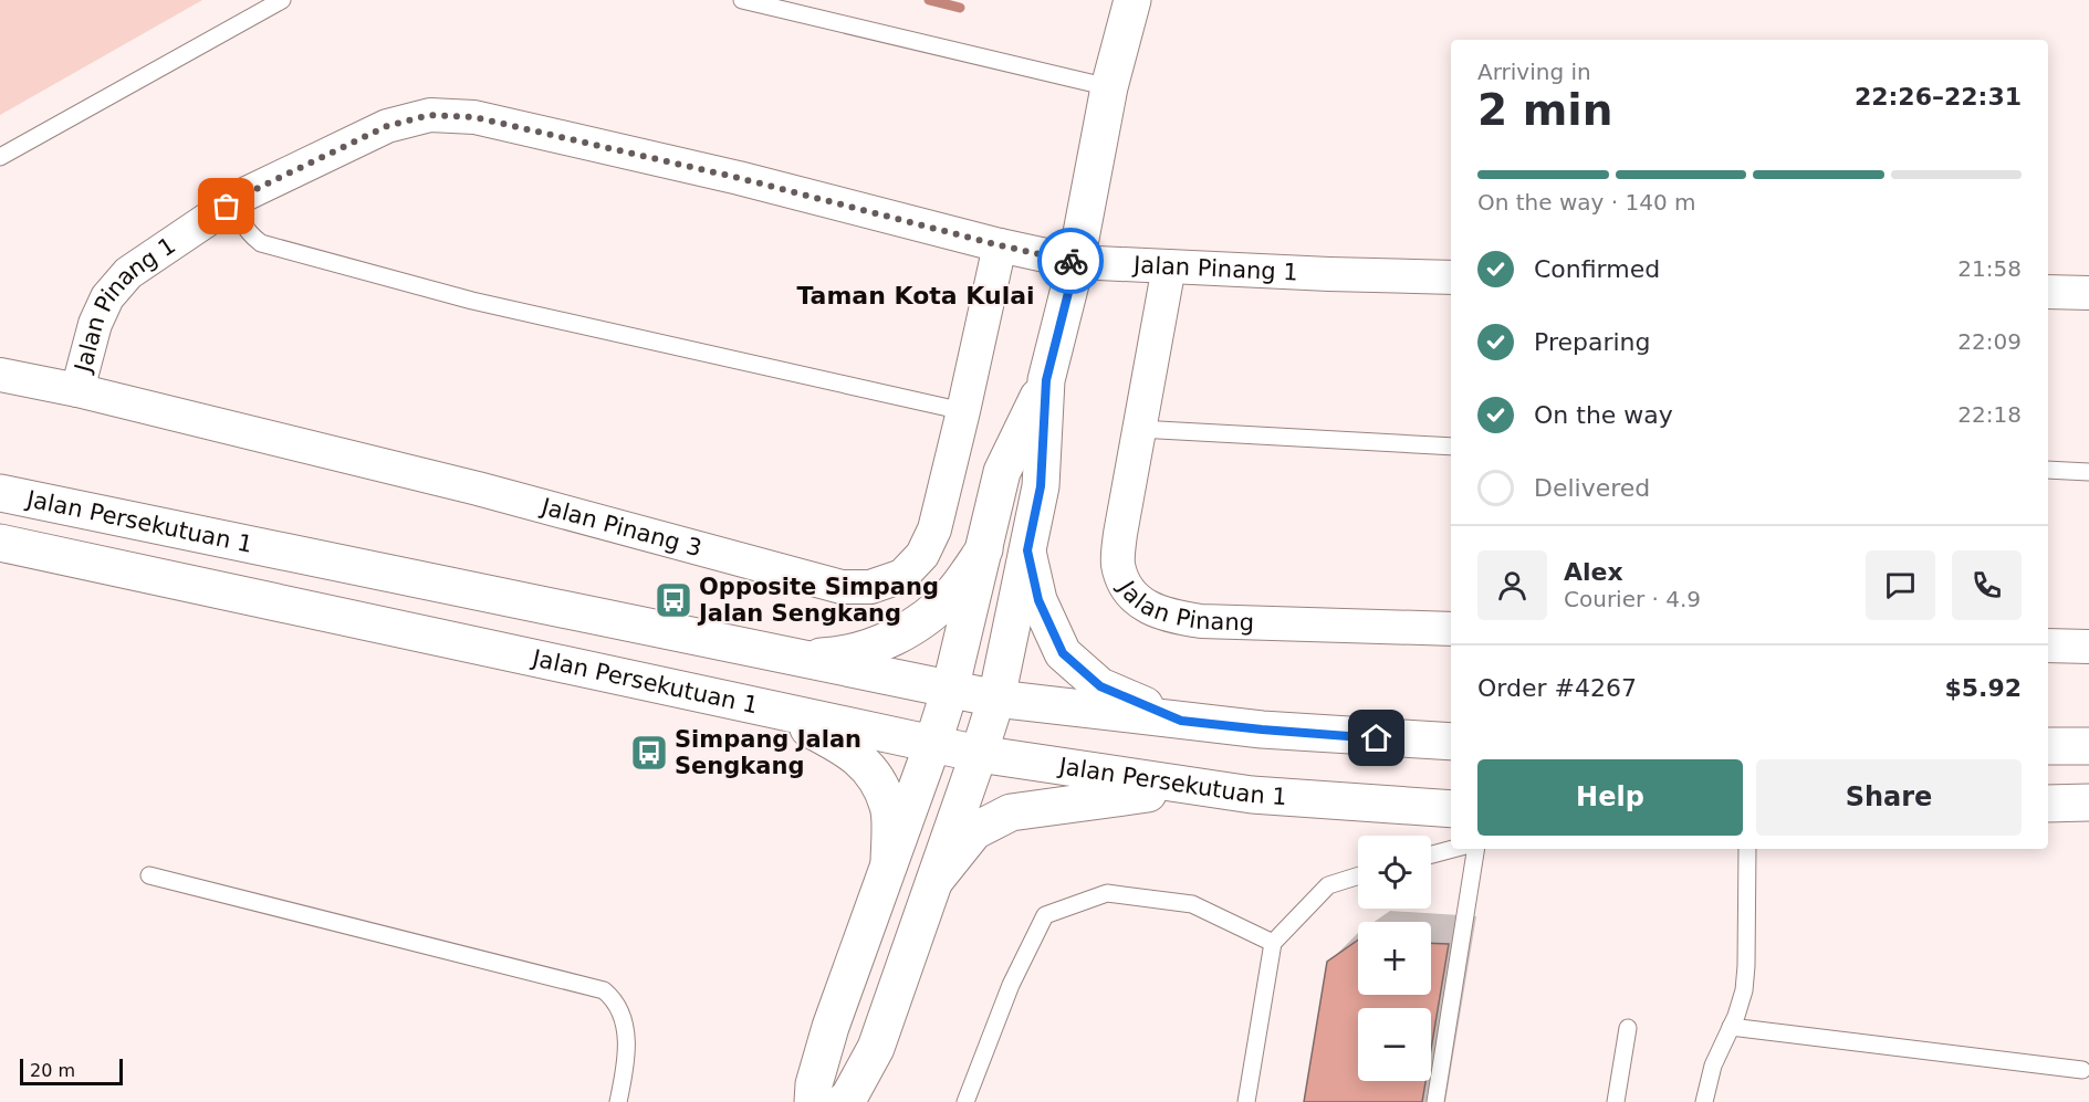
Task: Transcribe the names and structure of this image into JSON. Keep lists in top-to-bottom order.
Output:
{
  "streets": {
    "main road": ["Jalan Persekutuan 1"],
    "street": ["Jalan Pinang 1", "Jalan Pinang 3", "Jalan Pinang"]
  },
  "crossings": [
    ["Jalan Pinang 1", "Jalan Pinang 3"],
    ["Jalan Pinang 1", "Jalan Pinang"]
  ],
  "districts": ["Taman Kota Kulai"],
  "places": {
    "bus stop": ["Opposite Simpang Jalan Sengkang", "Simpang Jalan Sengkang"]
  },
  "scale_bar": "20 m",
  "page": {
    "heading": ["2 min", "Arriving in", "22:26–22:31"],
    "panel": [
      "Alex",
      "Courier · 4.9",
      "Order #4267",
      "$5.92"
    ],
    "bar": "On the way · 140 m",
    "list": [
      ["Confirmed", "21:58"],
      ["Preparing", "22:09"],
      ["On the way", "22:18"],
      "Delivered"
    ],
    "buttons": ["Help", "Share"],
    "map_buttons": ["+", "−"],
    "scale": "20 m"
  }
}
